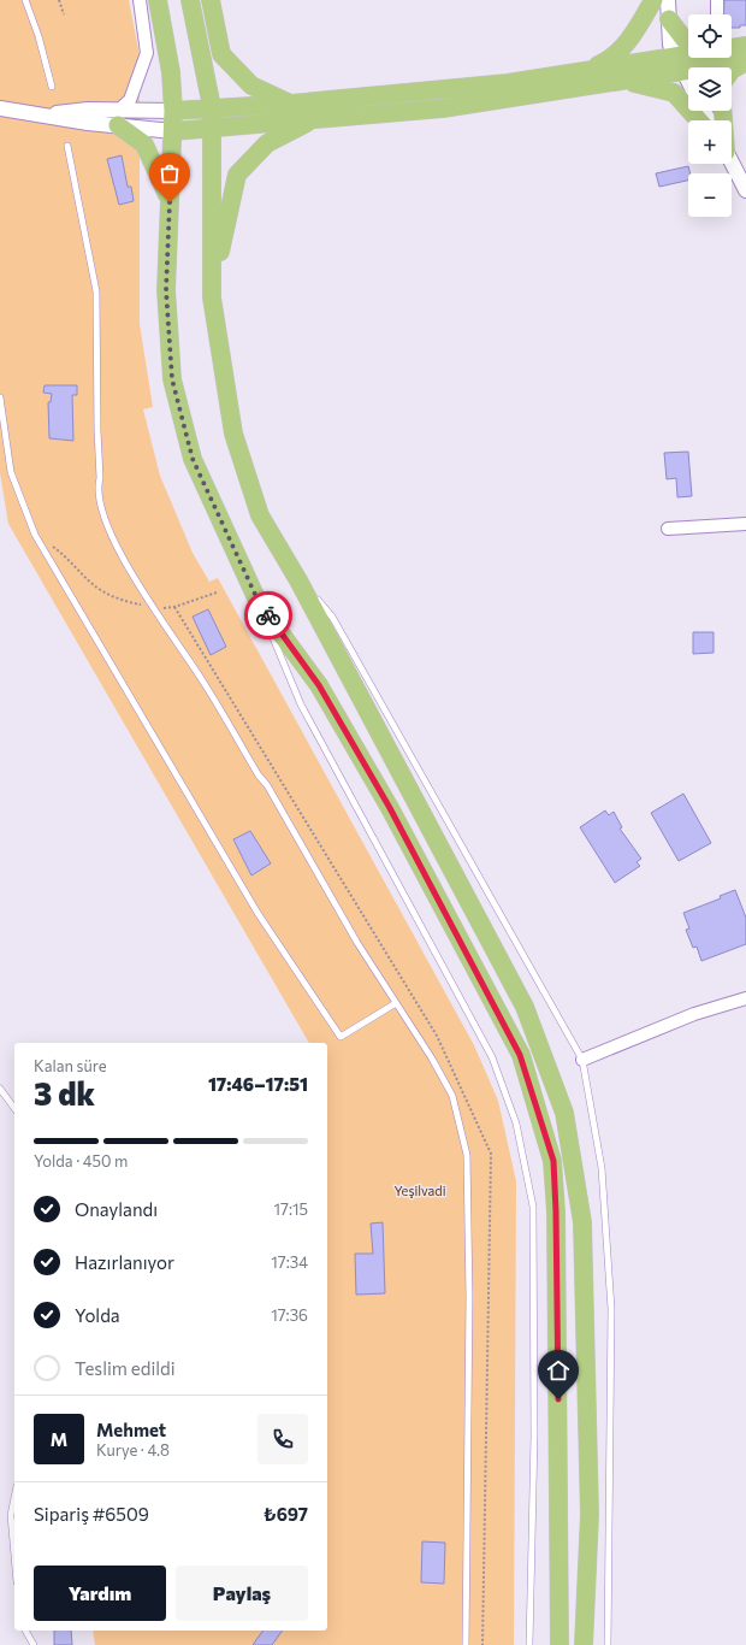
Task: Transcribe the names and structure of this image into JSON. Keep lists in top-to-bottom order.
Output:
{
  "parks": ["Yeşilvadi"],
  "page": {
    "map_buttons": ["+", "−"],
    "heading": ["3 dk", "Kalan süre", "17:46–17:51"],
    "panel": [
      "Mehmet",
      "Kurye · 4.8",
      "Sipariş #6509",
      "₺697"
    ],
    "bar": "Yolda · 450 m",
    "list": [
      ["Onaylandı", "17:15"],
      ["Hazırlanıyor", "17:34"],
      ["Yolda", "17:36"],
      "Teslim edildi"
    ],
    "round": "M",
    "buttons": ["Yardım", "Paylaş"]
  }
}
